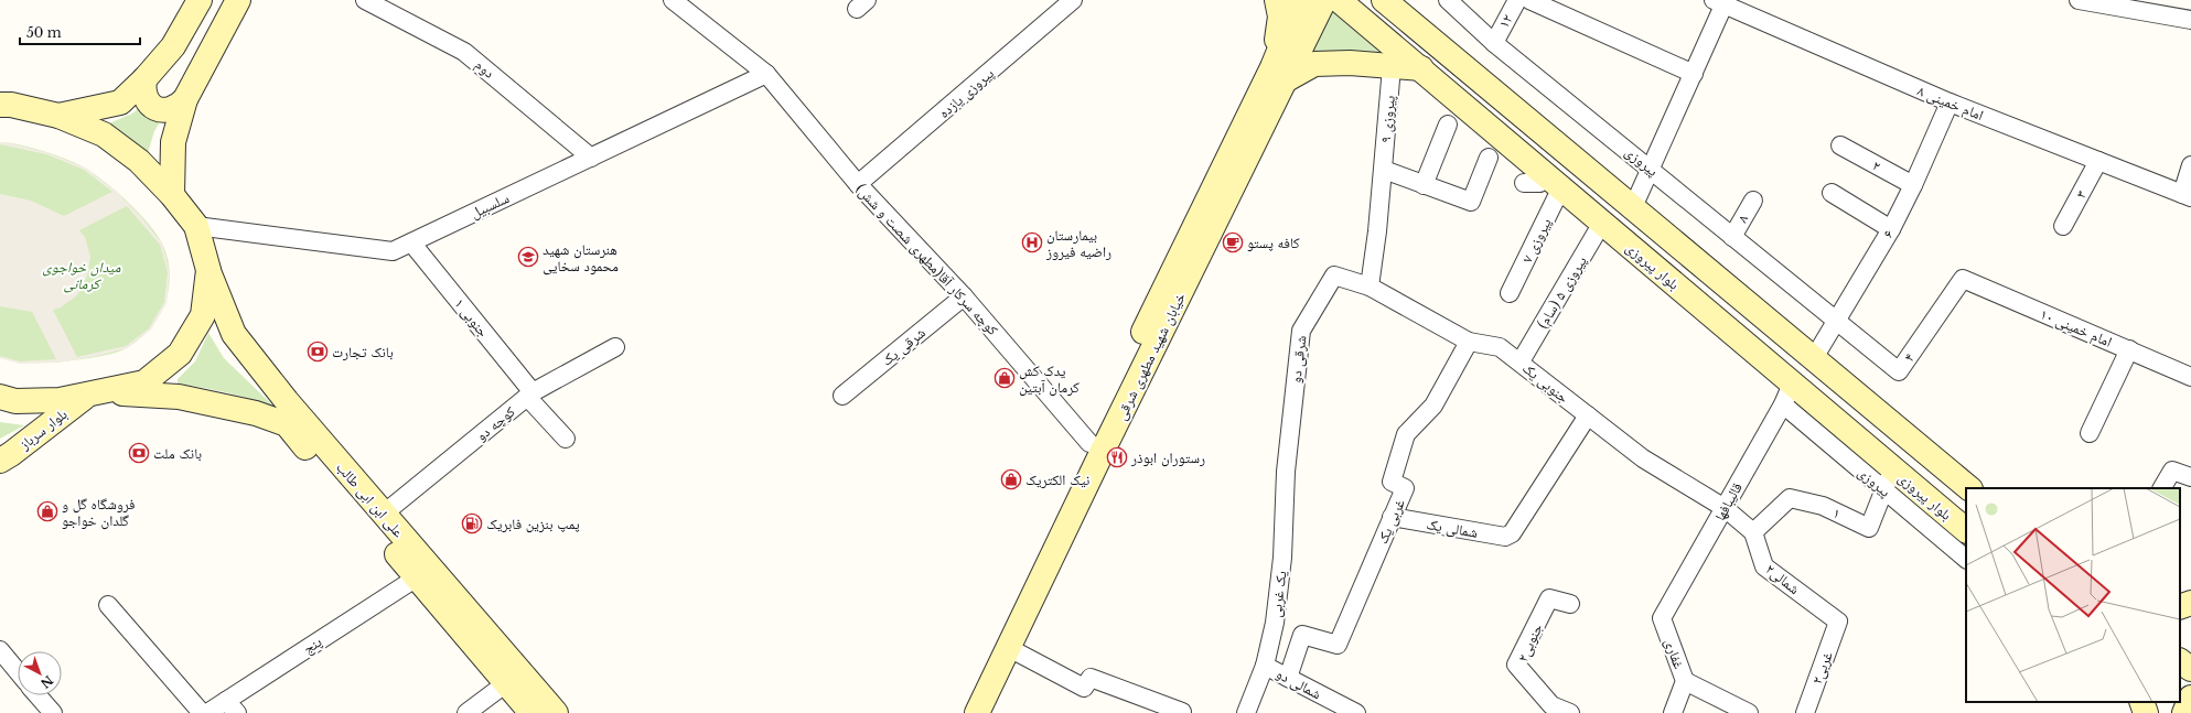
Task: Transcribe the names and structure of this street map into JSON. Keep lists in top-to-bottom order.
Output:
{
  "streets": {
    "main road": [
      "بلوار پیروزی",
      "خیابان شهید مطهری شرقی",
      "بلوار سرباز",
      "علی ابن ابی طالب"
    ],
    "street": [
      "۱۲",
      "دوم",
      "پیروزی یازده",
      "امام خمینی ۸",
      "پیروزی ۹",
      "پیروزی",
      "۲",
      "۳",
      "سلسبیل",
      "۸",
      "۶",
      "پیروزی ۷",
      "(مطهری شصت و شش)کوچه سرکار آقا",
      "پیروزی ۵ (سام)",
      "جنوبی ۱",
      "امام خمینی ۱۰",
      "شرقی یک",
      "۴",
      "شرقی دو",
      "جنوبی یک",
      "کوچه دو",
      "قالیبافها",
      "۱",
      "غربی یک",
      "شمالی یک",
      "شمالی۲",
      "یک غربی",
      "جنوبی۲",
      "پنج",
      "غفاری",
      "غربی۲",
      "شمالی دو"
    ]
  },
  "crossings": [
    ["۱۲", "پیروزی"],
    ["دوم", "سلسبیل"],
    ["پیروزی یازده", "(مطهری شصت و شش)کوچه سرکار آقا"],
    ["امام خمینی ۸", "۳"],
    ["امام خمینی ۸", "۶"],
    ["پیروزی", "۸"],
    ["پیروزی", "۶"],
    ["پیروزی", "بلوار پیروزی"],
    ["پیروزی", "۴"],
    ["پیروزی", "قالیبافها"],
    ["پیروزی", "۱"],
    ["۲", "۶"],
    ["سلسبیل", "(مطهری شصت و شش)کوچه سرکار آقا"],
    ["سلسبیل", "جنوبی ۱"],
    ["۶", "۴"],
    ["پیروزی ۷", "بلوار پیروزی"],
    ["(مطهری شصت و شش)کوچه سرکار آقا", "شرقی یک"],
    ["(مطهری شصت و شش)کوچه سرکار آقا", "خیابان شهید مطهری شرقی"],
    ["بلوار پیروزی", "پیروزی ۵ (سام)"],
    ["بلوار پیروزی", "قالیبافها"],
    ["بلوار پیروزی", "۱"],
    ["پیروزی ۵ (سام)", "جنوبی یک"],
    ["جنوبی ۱", "کوچه دو"],
    ["امام خمینی ۱۰", "۴"],
    ["شرقی دو", "جنوبی یک"],
    ["شرقی دو", "یک غربی"],
    ["جنوبی یک", "قالیبافها"],
    ["جنوبی یک", "غربی یک"],
    ["جنوبی یک", "شمالی یک"],
    ["کوچه دو", "علی ابن ابی طالب"],
    ["بلوار سرباز", "علی ابن ابی طالب"],
    ["علی ابن ابی طالب", "پنج"],
    ["قالیبافها", "غفاری"],
    ["۱", "شمالی۲"],
    ["غربی یک", "شمالی یک"],
    ["غربی یک", "شمالی دو"],
    ["شمالی۲", "غربی۲"],
    ["یک غربی", "شمالی دو"]
  ],
  "parks": ["میدان خواجوی کرمانی"],
  "places": {
    "hospital": ["بیمارستان راضیه فیروز"],
    "cafe": ["کافه پستو"],
    "school or university": ["هنرستان شهید محمود سخایی"],
    "bank": ["بانک تجارت", "بانک ملت"],
    "shop": ["یدک کش کرمان آبتین", "نیک الکتریک", "فروشگاه گل و گلدان خواجو"],
    "restaurant": ["رستوران ابوذر"],
    "fuel station": ["پمپ بنزین فابریک"]
  },
  "scale_bar": "50 m",
  "north": "bottom right"
}
